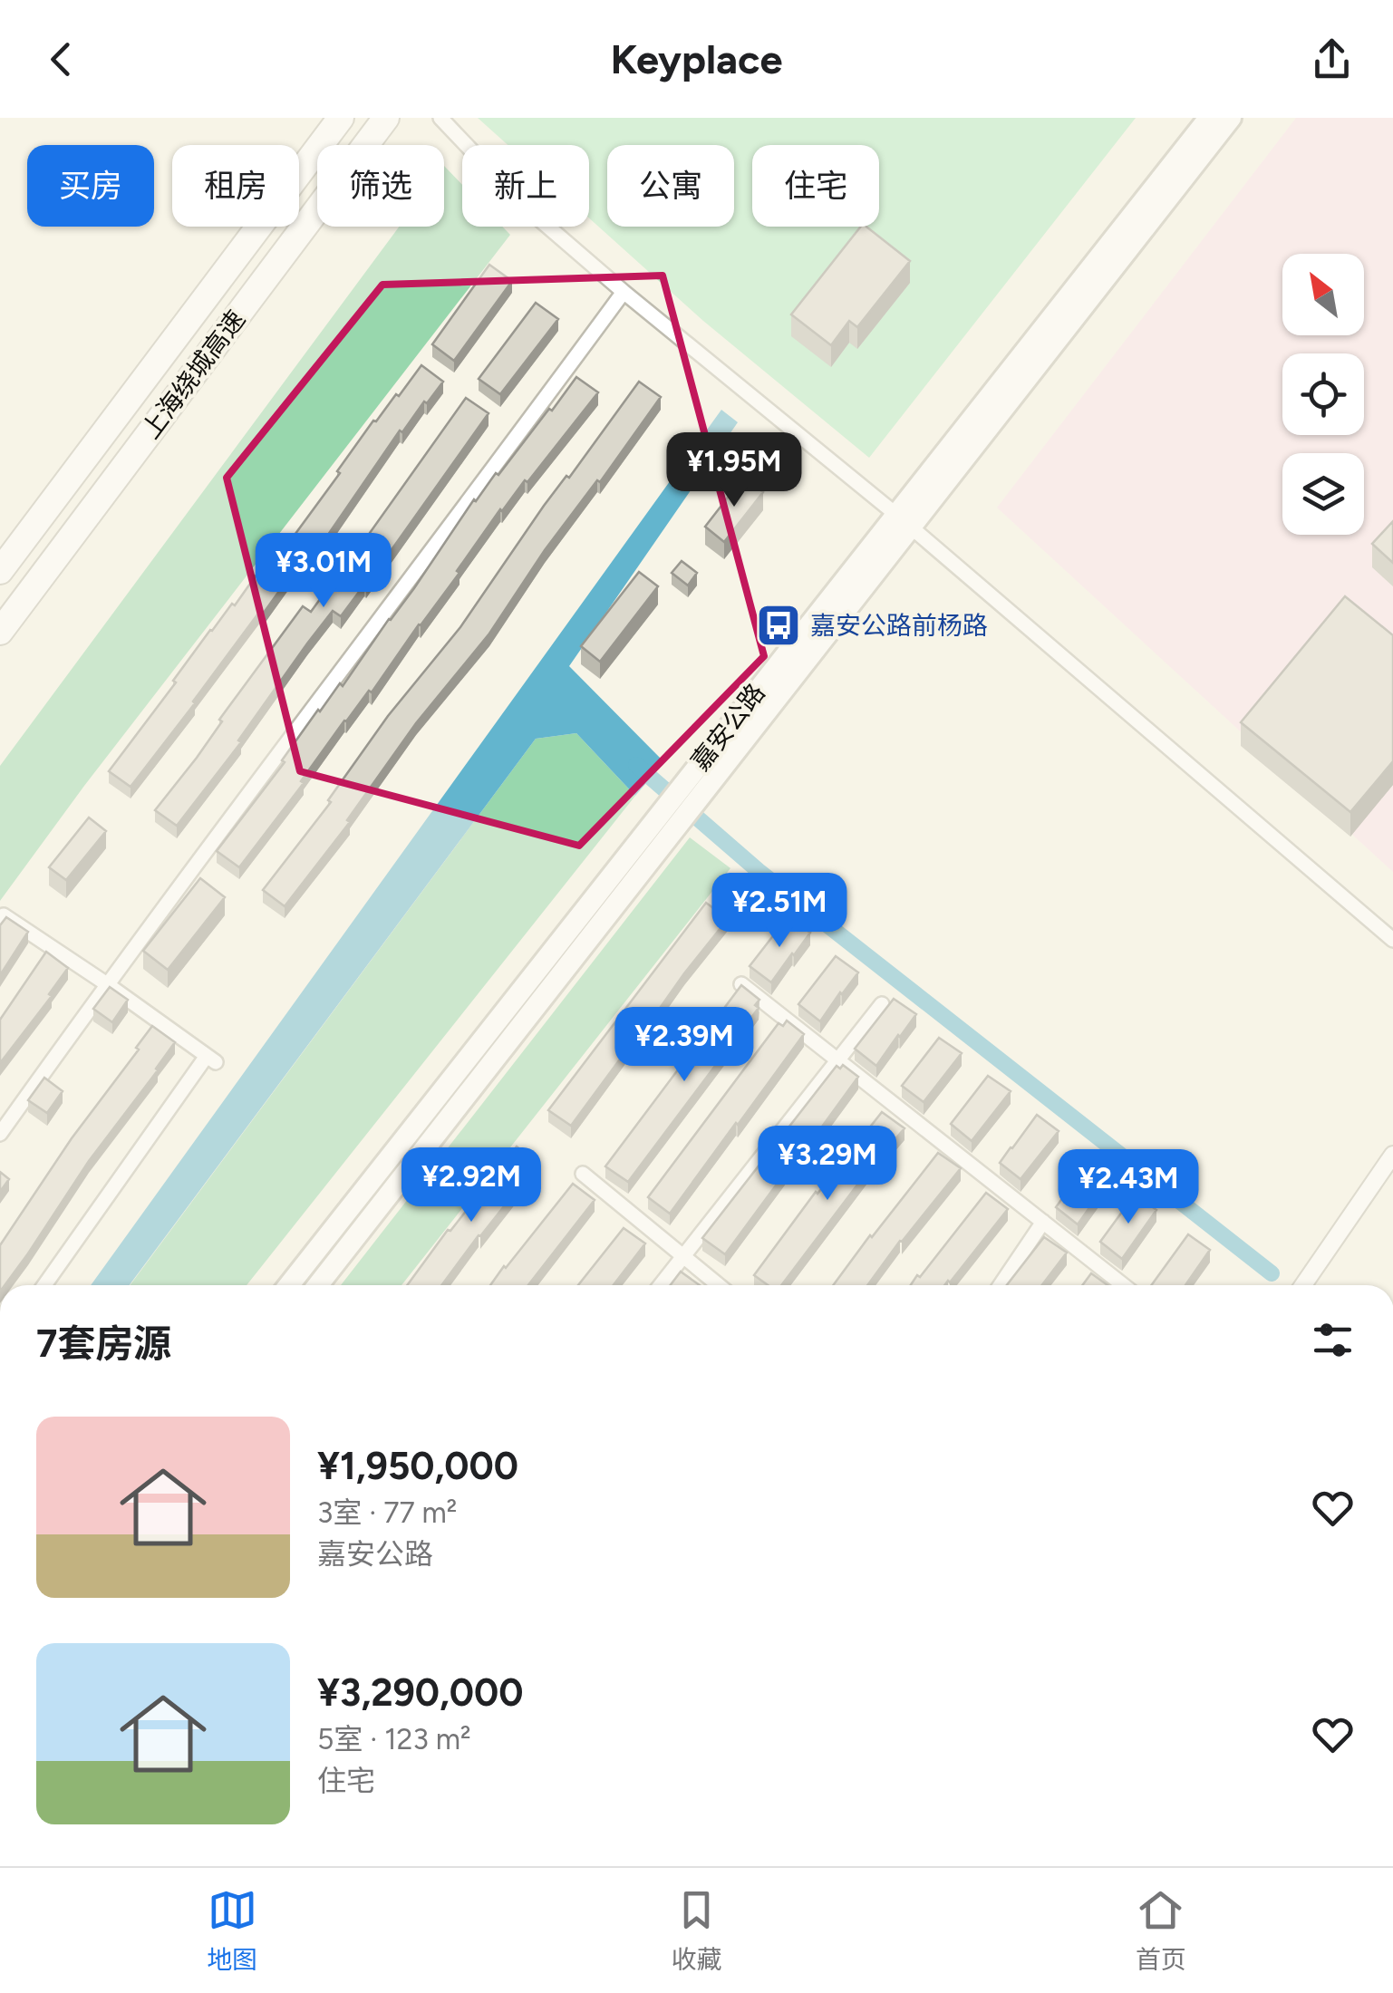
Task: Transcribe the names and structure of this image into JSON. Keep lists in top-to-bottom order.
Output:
{
  "streets": {
    "highway": ["上海绕城高速"],
    "main road": ["嘉安公路"]
  },
  "places": {
    "bus stop": ["嘉安公路前杨路"]
  },
  "north": "top left",
  "page": {
    "header": "Keyplace",
    "chip": [
      "买房",
      "租房",
      "筛选",
      "新上",
      "公寓",
      "住宅"
    ],
    "price": [
      "¥1.95M",
      "¥3.01M",
      "¥2.51M",
      "¥2.39M",
      "¥3.29M",
      "¥2.92M",
      "¥2.43M"
    ],
    "heading": "7套房源",
    "list": [
      {
        "name": "¥1,950,000",
        "note": "3室 · 77 m² · 嘉安公路"
      },
      {
        "name": "¥3,290,000",
        "note": "5室 · 123 m² · 住宅"
      }
    ],
    "tabs": ["地图", "收藏", "首页"]
  }
}
